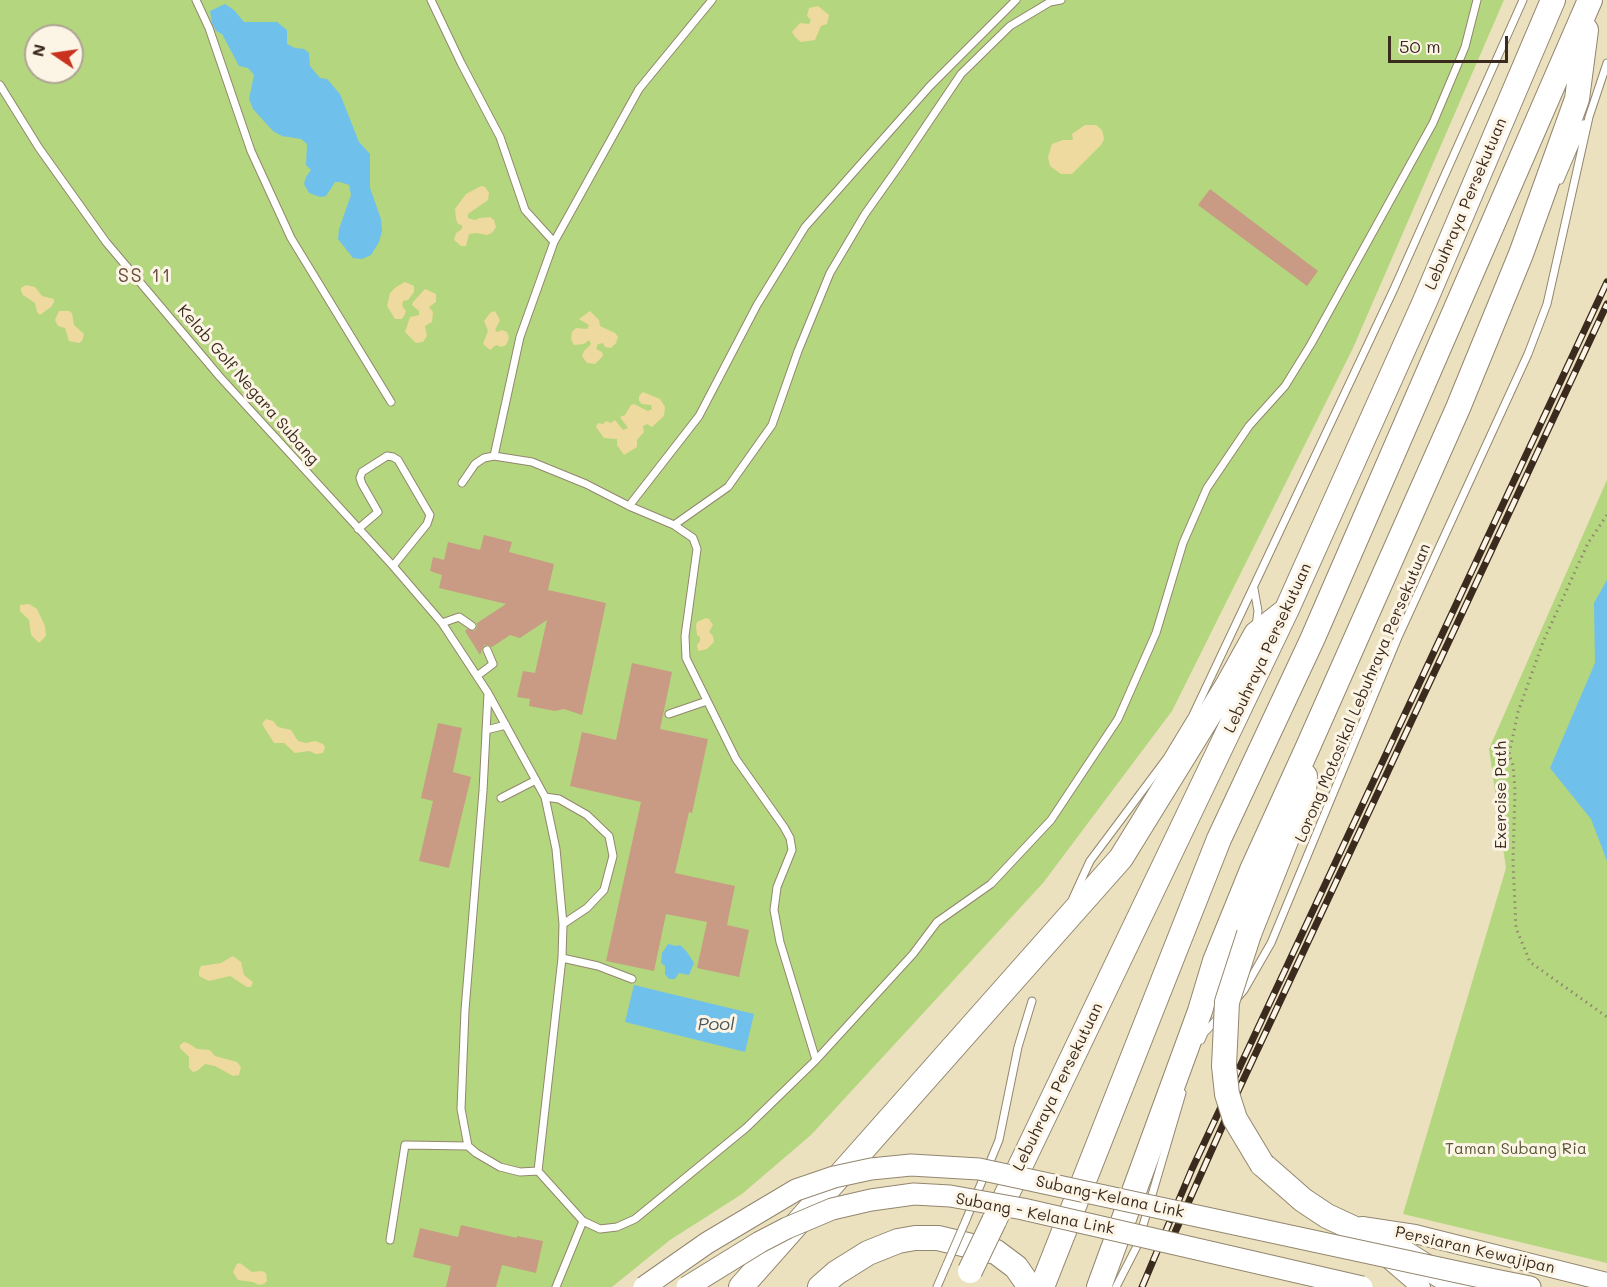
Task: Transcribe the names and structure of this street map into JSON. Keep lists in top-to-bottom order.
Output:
{
  "streets": {
    "highway": ["Lebuhraya Persekutuan"],
    "main road": ["Subang-Kelana Link", "Subang - Kelana Link", "Persiaran Kewajipan"],
    "lane": ["Kelab Golf Negara Subang", "Lorong Motosikal Lebuhraya Persekutuan"],
    "path": ["Exercise Path"]
  },
  "districts": ["SS 11"],
  "water": ["Pool"],
  "parks": ["Taman Subang Ria"],
  "scale_bar": "50 m",
  "north": "left"
}
